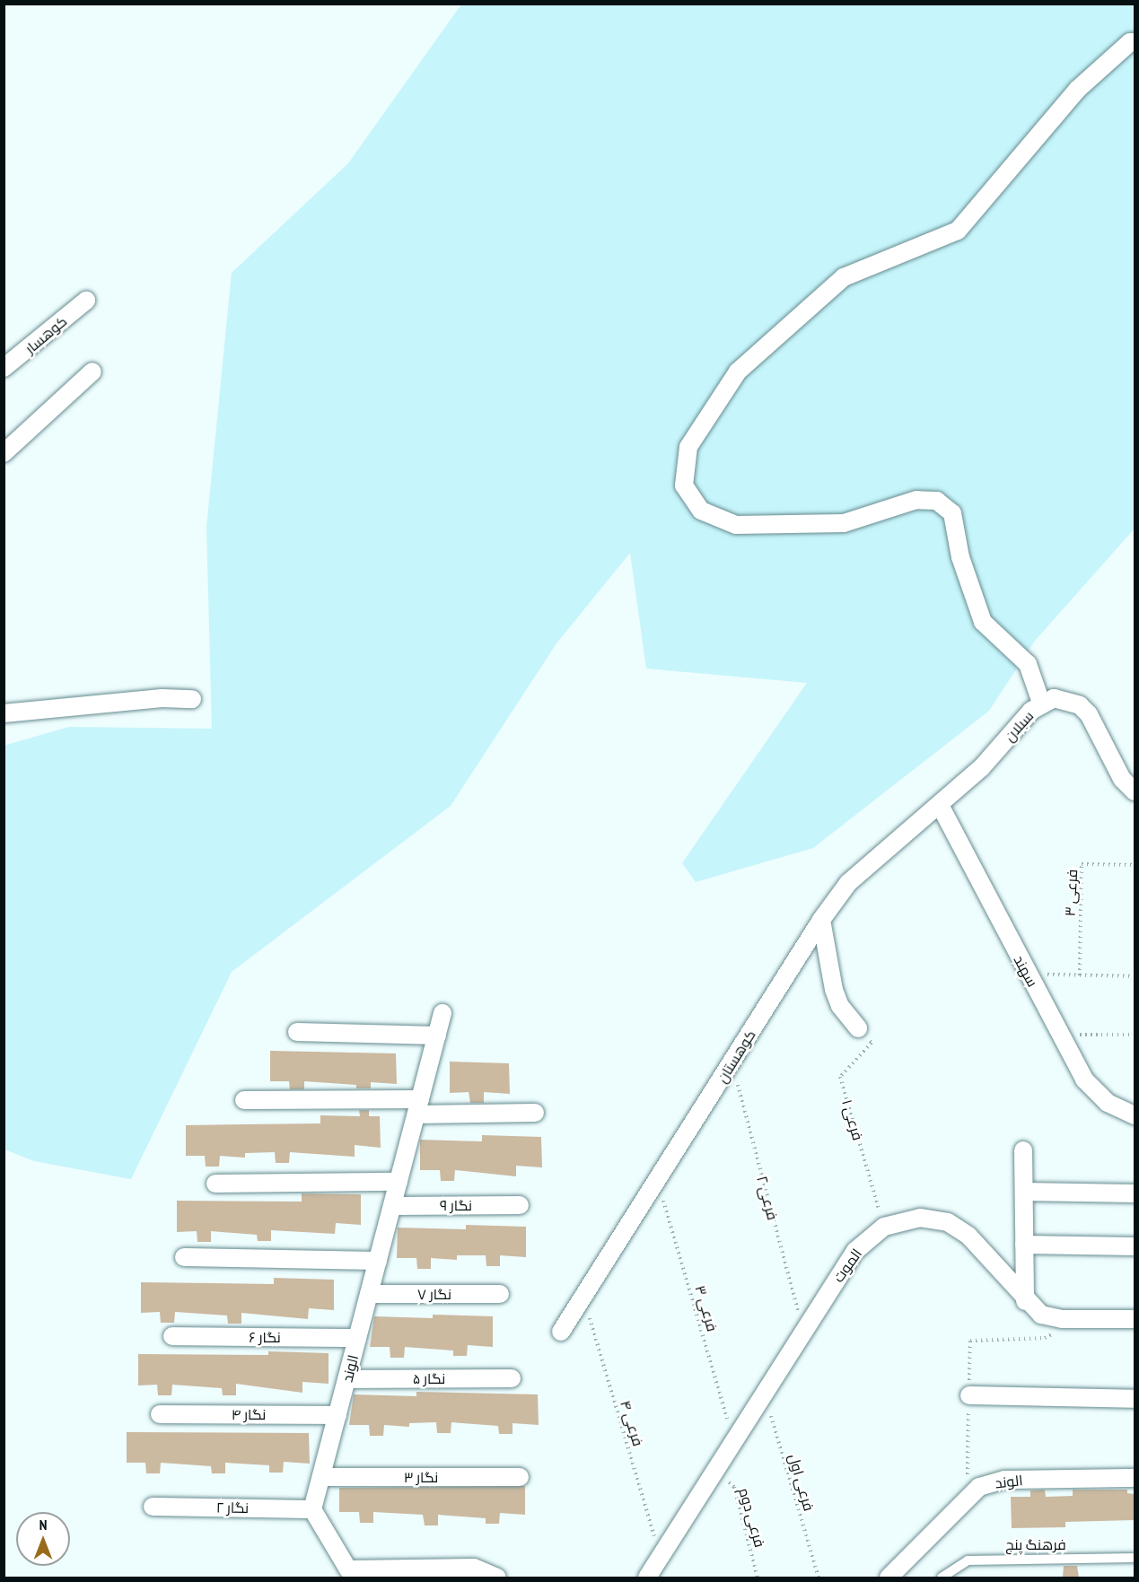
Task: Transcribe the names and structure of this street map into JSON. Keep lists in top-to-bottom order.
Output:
{
  "streets": {
    "street": [
      "کوهسار",
      "سبلان",
      "سهند",
      "کوهستان",
      "نگار ۹",
      "الموت",
      "نگار ۷",
      "نگار ۶",
      "الوند",
      "نگار ۵",
      "نگار ۴",
      "نگار ۳",
      "نگار ۲"
    ],
    "lane": ["فرهنگ پنج"],
    "path": [
      "فرعی ۳",
      "فرعی ۱",
      "فرعی ۲",
      "فرعی ۴",
      "فرعی اول",
      "فرعی دوم"
    ]
  },
  "crossings": [
    ["سبلان", "سهند"],
    ["سبلان", "کوهستان"],
    ["فرعی ۳", "کوهستان"],
    ["فرعی ۳", "الموت"],
    ["سهند", "کوهستان"],
    ["کوهستان", "فرعی ۲"],
    ["کوهستان", "فرعی ۴"],
    ["فرعی ۱", "الموت"],
    ["فرعی ۲", "الموت"],
    ["نگار ۹", "الوند"],
    ["الموت", "فرعی ۴"],
    ["الموت", "فرعی اول"],
    ["الموت", "فرعی دوم"],
    ["نگار ۷", "الوند"],
    ["نگار ۶", "الوند"],
    ["الوند", "نگار ۵"],
    ["الوند", "نگار ۴"],
    ["الوند", "نگار ۳"],
    ["الوند", "نگار ۲"]
  ],
  "north": "top"
}
